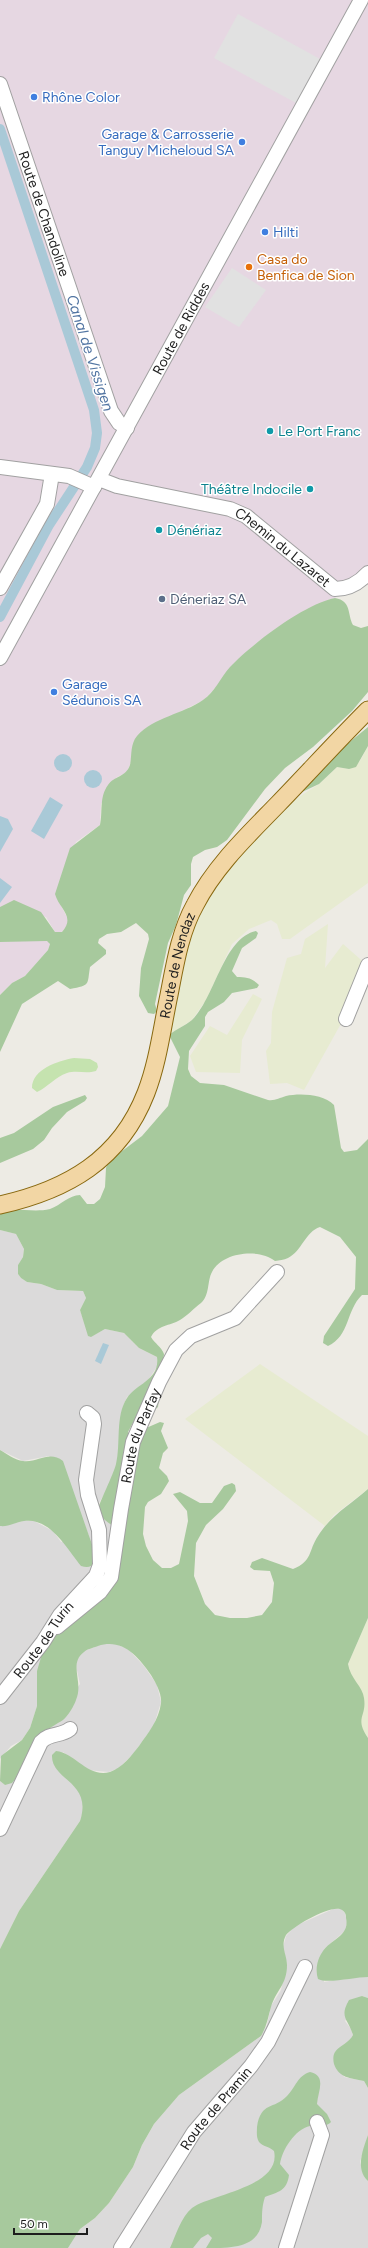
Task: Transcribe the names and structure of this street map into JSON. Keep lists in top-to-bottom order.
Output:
{
  "streets": {
    "main road": ["Route de Nendaz"],
    "street": [
      "Route de Chandoline",
      "Route de Riddes",
      "Chemin du Lazaret",
      "Route du Parfay",
      "Route de Turin",
      "Route de Pramin"
    ]
  },
  "crossings": [
    ["Route de Chandoline", "Route de Riddes"],
    ["Route de Riddes", "Chemin du Lazaret"],
    ["Route du Parfay", "Route de Turin"]
  ],
  "water": ["Canal de Vissigen"],
  "places": [
    "Rhône Color",
    "Garage & Carrosserie Tanguy Micheloud SA",
    "Hilti",
    "Casa do Benfica de Sion",
    "Le Port Franc",
    "Théâtre Indocile",
    "Dénériaz",
    "Déneriaz SA",
    "Garage Sédunois SA"
  ],
  "scale_bar": "50 m"
}
